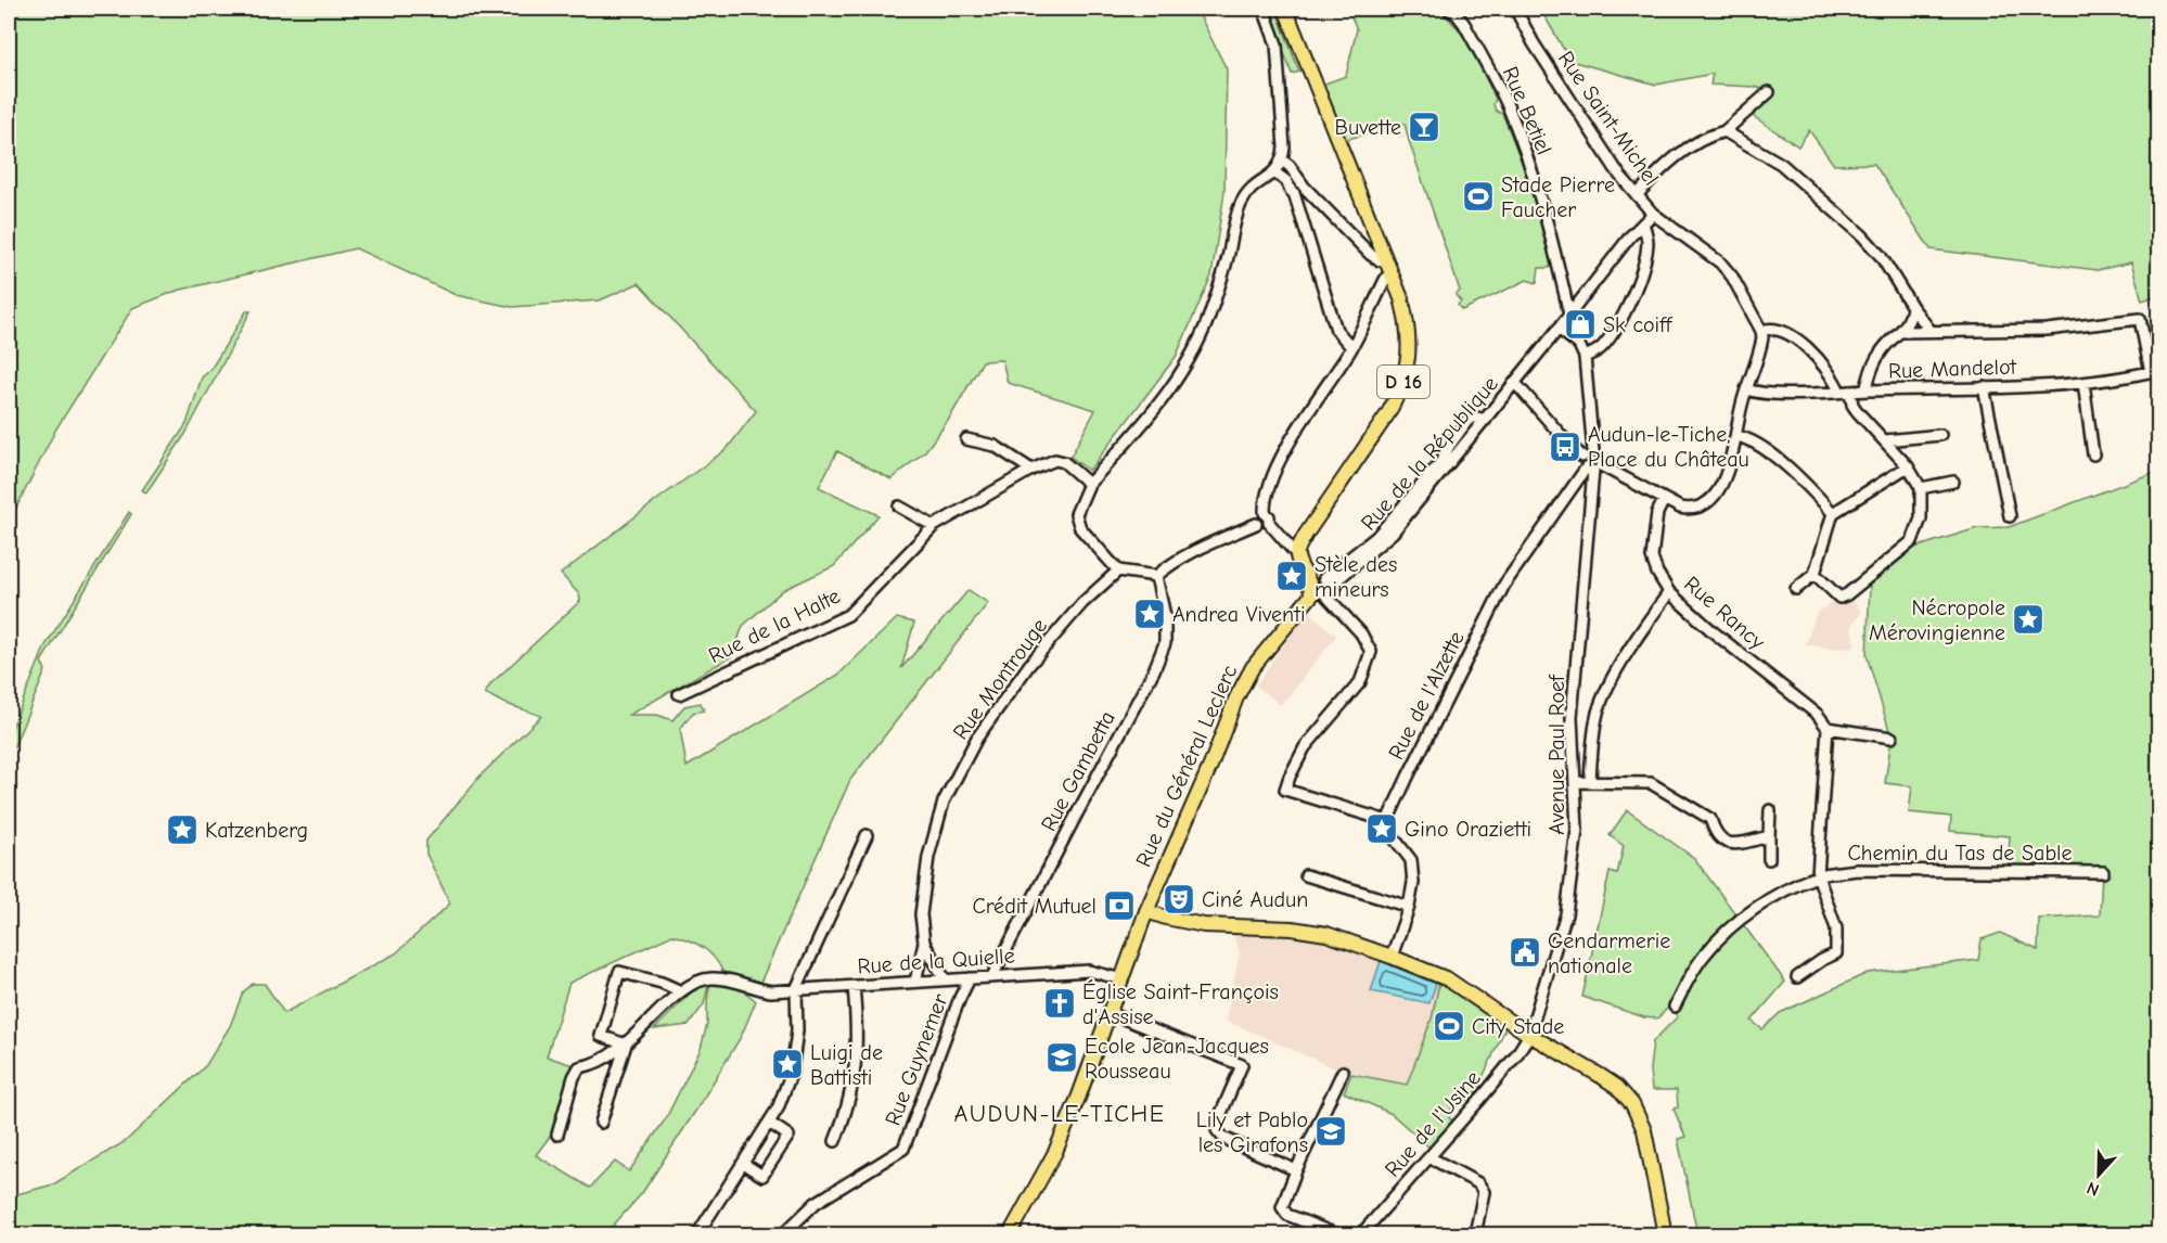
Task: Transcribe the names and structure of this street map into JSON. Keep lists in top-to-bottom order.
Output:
{
  "streets": {
    "main road": ["D 16", "Rue du Général Leclerc"],
    "street": [
      "Rue Betiel",
      "Rue Saint-Michel",
      "Rue Mandelot",
      "Rue de la République",
      "Rue Rancy",
      "Rue de la Halte",
      "Rue Montrouge",
      "Rue de l'Alzette",
      "Avenue Paul Roef",
      "Rue Gambetta",
      "Chemin du Tas de Sable",
      "Rue de la Quielle",
      "Rue Guynemer",
      "Rue de l'Usine"
    ]
  },
  "crossings": [
    ["Rue de la République", "Rue du Général Leclerc"],
    ["Rue Montrouge", "Rue de la Quielle"],
    ["Rue de l'Alzette", "Avenue Paul Roef"],
    ["Avenue Paul Roef", "Rue de l'Usine"],
    ["Rue du Général Leclerc", "Rue de la Quielle"],
    ["Rue Gambetta", "Rue de la Quielle"],
    ["Rue de la Quielle", "Rue Guynemer"]
  ],
  "districts": ["AUDUN-LE-TICHE"],
  "places": {
    "bar": ["Buvette"],
    "sports": ["Stade Pierre Faucher", "City Stade"],
    "shop": ["Sk coiff"],
    "bus stop": ["Audun-le-Tiche, Place du Château"],
    "place": [
      "Stèle des mineurs",
      "Andrea Viventi",
      "Nécropole Mérovingienne",
      "Gino Orazietti",
      "Katzenberg",
      "Luigi de Battisti"
    ],
    "theatre": ["Ciné Audun"],
    "bank": ["Crédit Mutuel"],
    "public building": ["Gendarmerie nationale"],
    "church": ["Église Saint-François d'Assise"],
    "school or university": ["Ecole Jean-Jacques Rousseau", "Lily et Pablo les Girafons"]
  },
  "north": "bottom"
}
